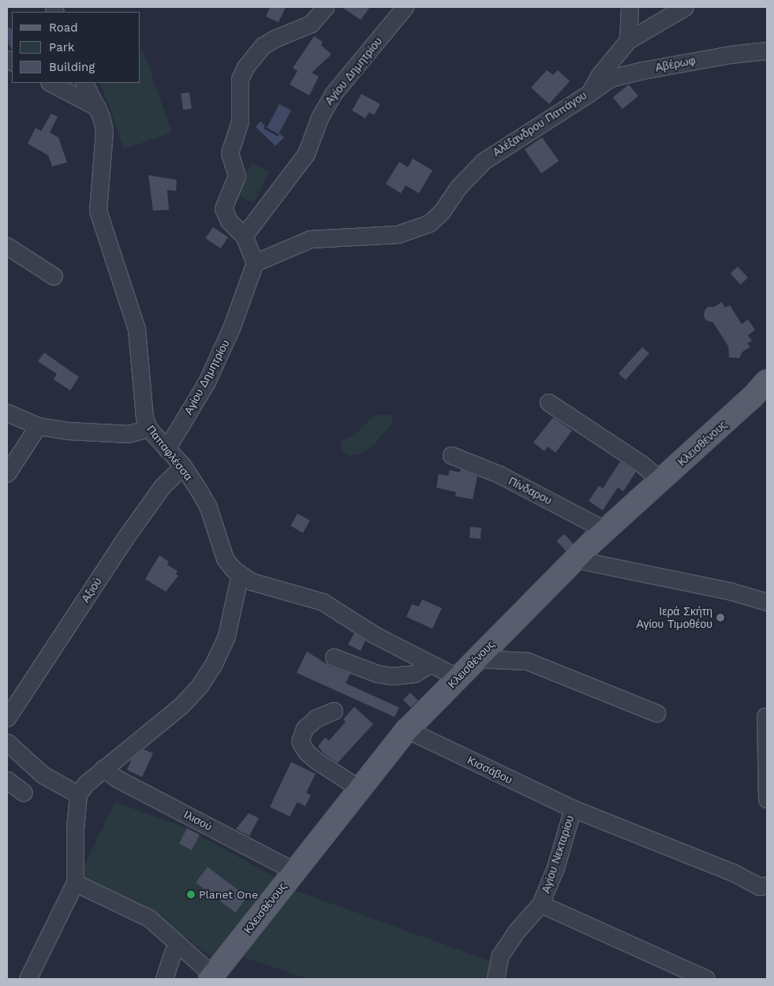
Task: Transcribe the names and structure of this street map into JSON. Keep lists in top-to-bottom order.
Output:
{
  "streets": {
    "main road": ["Κλεισθένους"],
    "street": [
      "Αβέρωφ",
      "Αγίου Δημητρίου",
      "Αλέξανδρου Παπάγου",
      "Παπαφλέσσα",
      "Πίνδαρου",
      "Αξιού",
      "Κισσάβου",
      "Ιλισού",
      "Αγίου Νεκταρίου"
    ]
  },
  "crossings": [
    ["Αβέρωφ", "Αλέξανδρου Παπάγου"],
    ["Αγίου Δημητρίου", "Αλέξανδρου Παπάγου"],
    ["Αγίου Δημητρίου", "Παπαφλέσσα"],
    ["Κλεισθένους", "Παπαφλέσσα"],
    ["Κλεισθένους", "Πίνδαρου"],
    ["Κλεισθένους", "Κισσάβου"],
    ["Κλεισθένους", "Ιλισού"],
    ["Παπαφλέσσα", "Αξιού"],
    ["Κισσάβου", "Αγίου Νεκταρίου"]
  ],
  "places": ["Ιερά Σκήτη Αγίου Τιμοθέου", "Planet One"],
  "legend": ["Road", "Park", "Building"]
}
